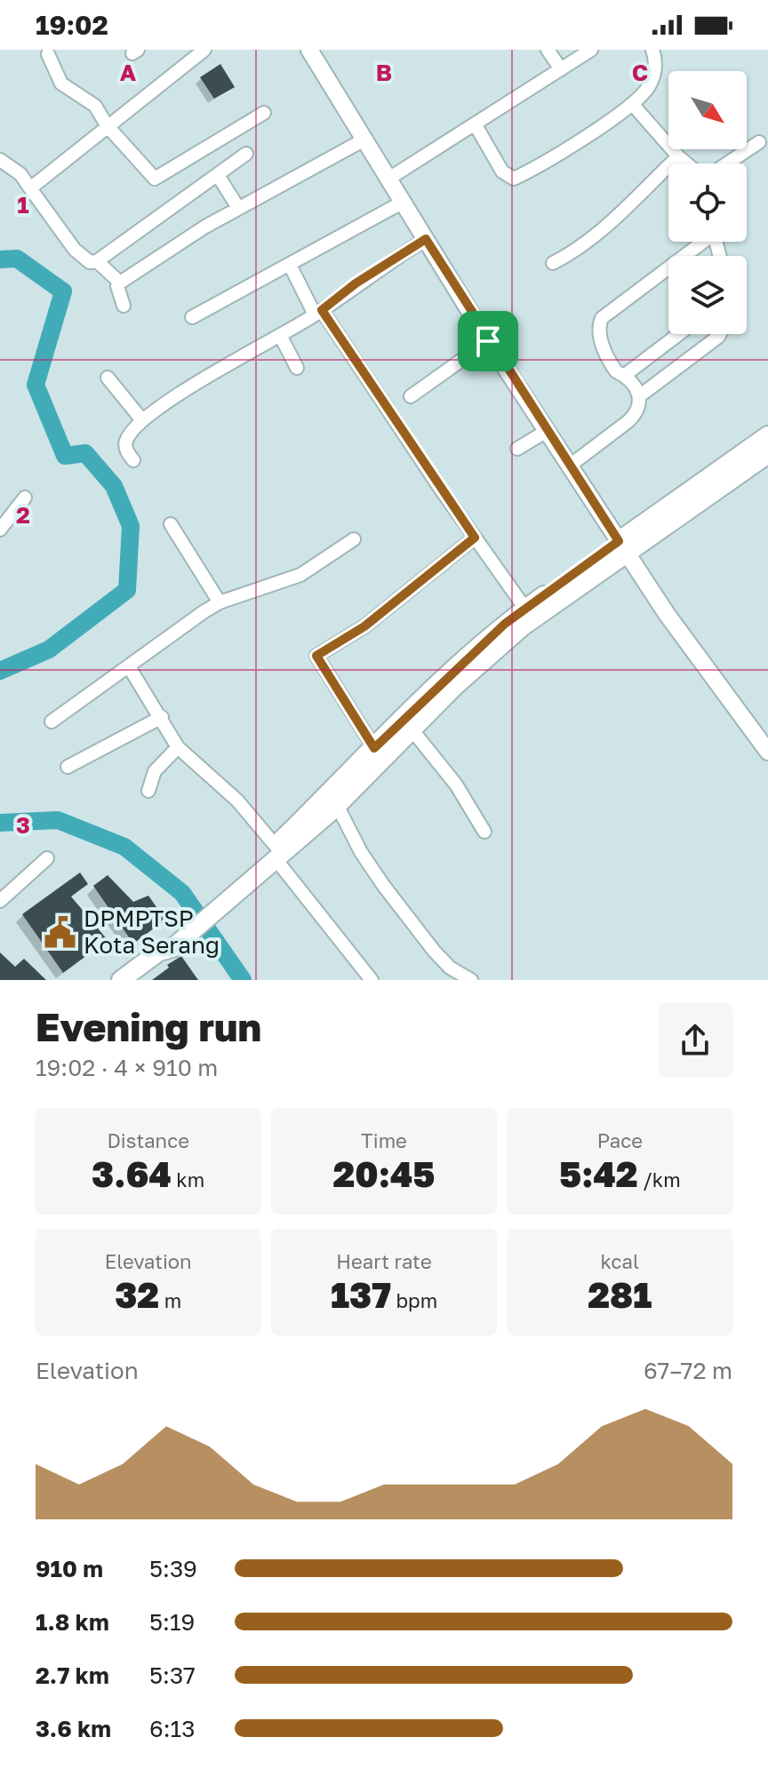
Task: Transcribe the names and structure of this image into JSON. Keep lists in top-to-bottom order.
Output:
{
  "places": {
    "public building": ["DPMPTSP Kota Serang"]
  },
  "north": "bottom right",
  "page": {
    "status": "19:02",
    "heading": ["Evening run", "19:02 · 4 × 910 m"],
    "stats": [
      ["Distance", "3.64 km"],
      ["Time", "20:45"],
      ["Pace", "5:42 /km"],
      ["Elevation", "32 m"],
      ["Heart rate", "137 bpm"],
      ["kcal", "281"]
    ],
    "chart": ["Elevation", "67–72 m"],
    "list": [
      {
        "name": "910 m",
        "note": "5:39"
      },
      {
        "name": "1.8 km",
        "note": "5:19"
      },
      {
        "name": "2.7 km",
        "note": "5:37"
      },
      {
        "name": "3.6 km",
        "note": "6:13"
      }
    ]
  },
  "grid": {
    "columns": ["A", "B", "C"],
    "rows": ["1", "2", "3"]
  }
}
